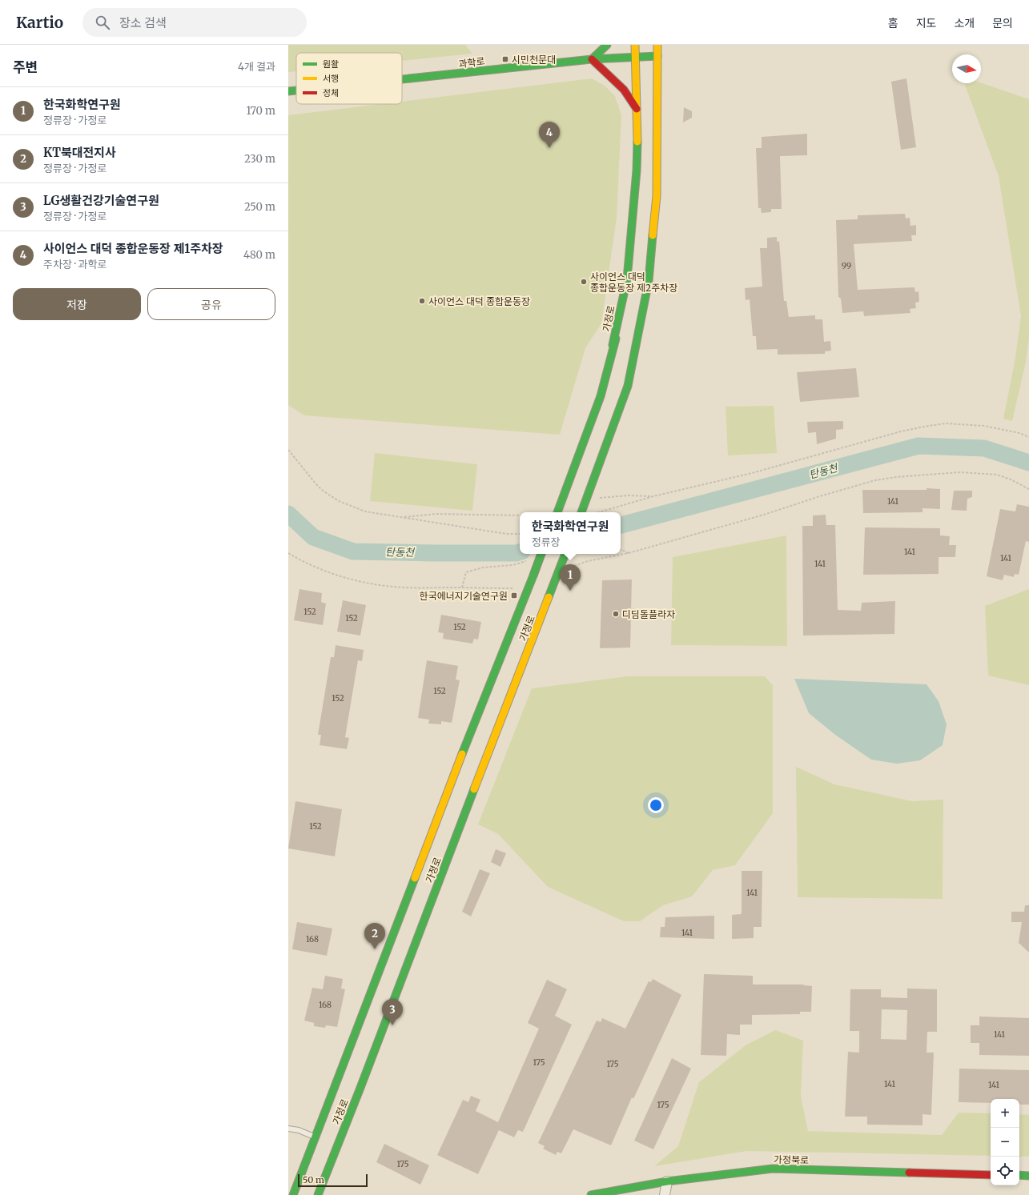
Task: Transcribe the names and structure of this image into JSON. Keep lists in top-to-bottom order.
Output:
{
  "streets": {
    "main road": ["과학로", "가정로", "가정북로"]
  },
  "crossings": [
    ["과학로", "가정로"]
  ],
  "water": ["탄동천"],
  "places": {
    "transit": ["시민천문대", "한국에너지기술연구원"],
    "other": ["사이언스 대덕 종합운동장 제2주차장", "사이언스 대덕 종합운동장", "디딤돌플라자"]
  },
  "house_numbers": [
    "99",
    "141",
    "141",
    "141",
    "141",
    "152",
    "152",
    "152",
    "152",
    "152",
    "152",
    "141",
    "141",
    "168",
    "168",
    "141",
    "175",
    "175",
    "141",
    "141",
    "175",
    "175"
  ],
  "legend": ["원활", "서행", "정체"],
  "scale_bar": "50 m",
  "north": "right",
  "page": {
    "header": "Kartio",
    "search": "장소 검색",
    "nav": [
      "홈",
      "지도",
      "소개",
      "문의"
    ],
    "heading": ["주변", "4개 결과"],
    "list": [
      {
        "mark": "1",
        "name": "한국화학연구원",
        "note": "정류장 · 가정로",
        "value": "170 m"
      },
      {
        "mark": "2",
        "name": "KT북대전지사",
        "note": "정류장 · 가정로",
        "value": "230 m"
      },
      {
        "mark": "3",
        "name": "LG생활건강기술연구원",
        "note": "정류장 · 가정로",
        "value": "250 m"
      },
      {
        "mark": "4",
        "name": "사이언스 대덕 종합운동장 제1주차장",
        "note": "주차장 · 과학로",
        "value": "480 m"
      }
    ],
    "pins": [
      "4",
      "1",
      "2",
      "3"
    ],
    "buttons": ["저장", "공유"],
    "popup": ["한국화학연구원", "정류장"],
    "map_buttons": ["+", "−"],
    "scale": "50 m"
  }
}
